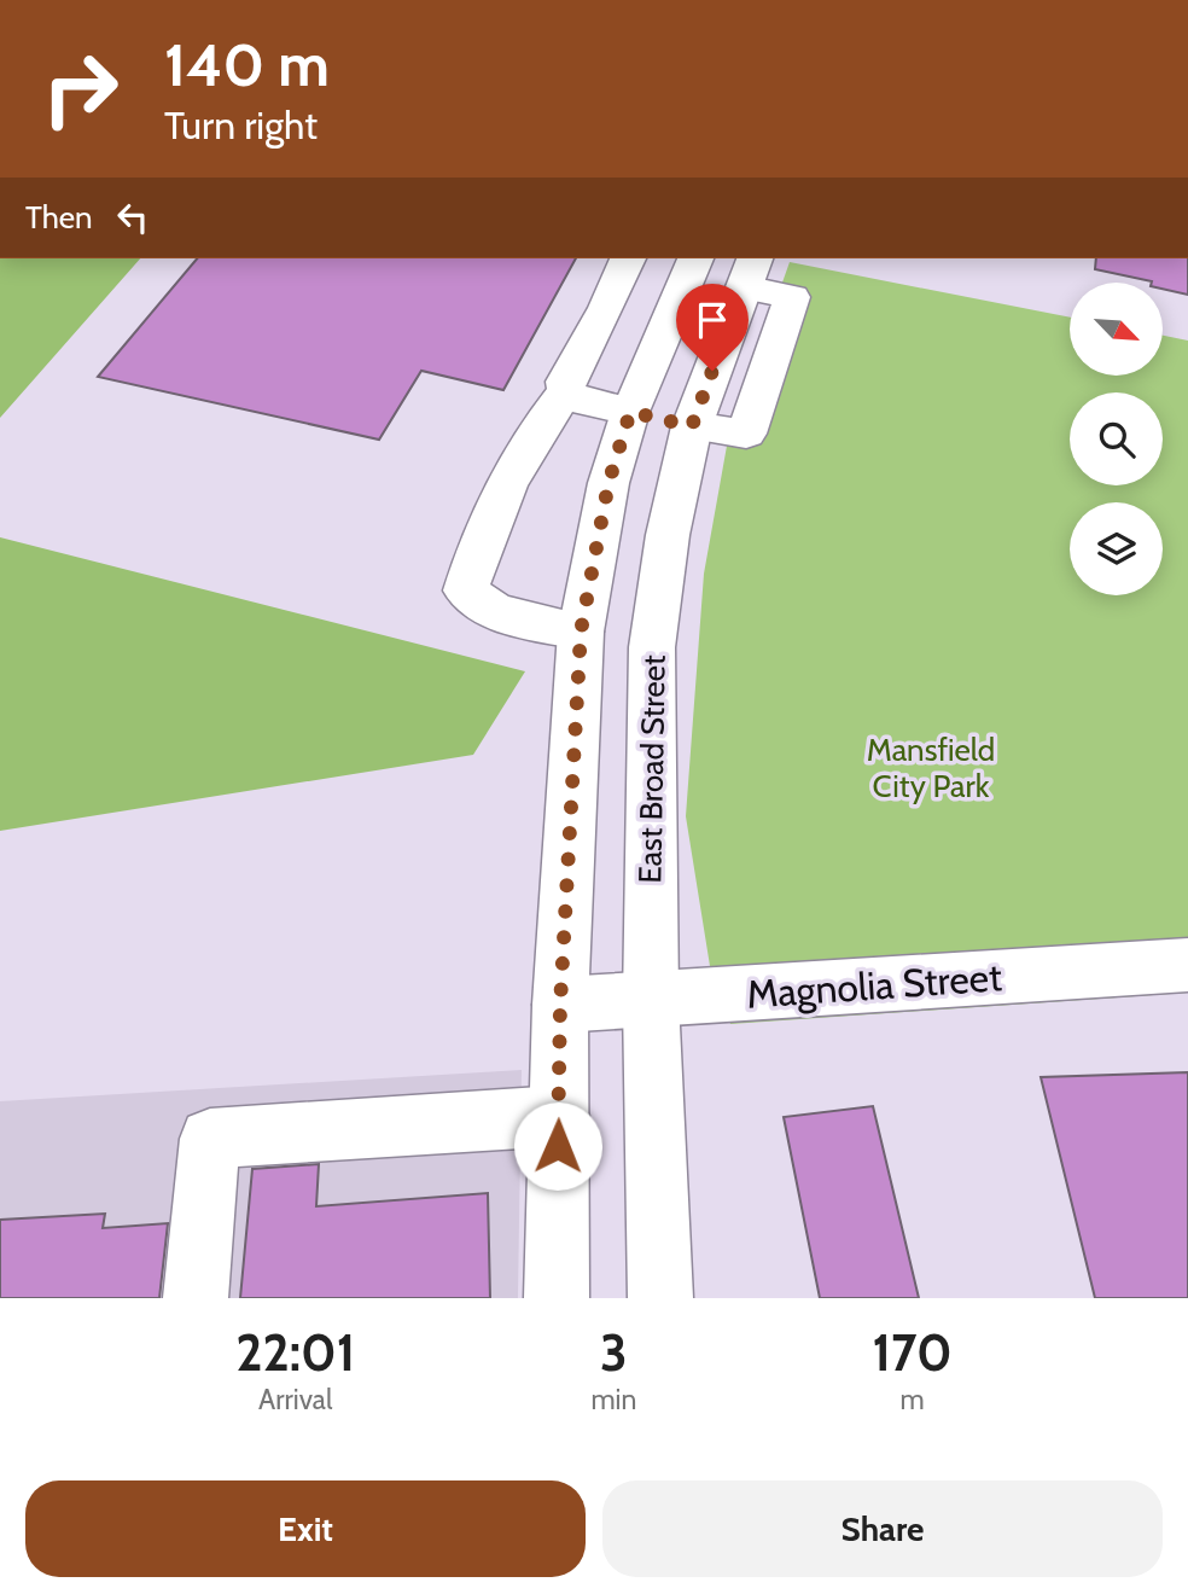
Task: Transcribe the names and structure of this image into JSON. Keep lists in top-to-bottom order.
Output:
{
  "streets": {
    "main road": ["East Broad Street", "Magnolia Street"]
  },
  "crossings": [
    ["East Broad Street", "Magnolia Street"]
  ],
  "parks": ["Mansfield City Park"],
  "north": "bottom right",
  "page": {
    "turn": ["140 m", "Turn right"],
    "then": "Then",
    "eta": [
      "22:01",
      "Arrival",
      "3",
      "min",
      "170",
      "m"
    ],
    "buttons": ["Exit", "Share"]
  }
}
